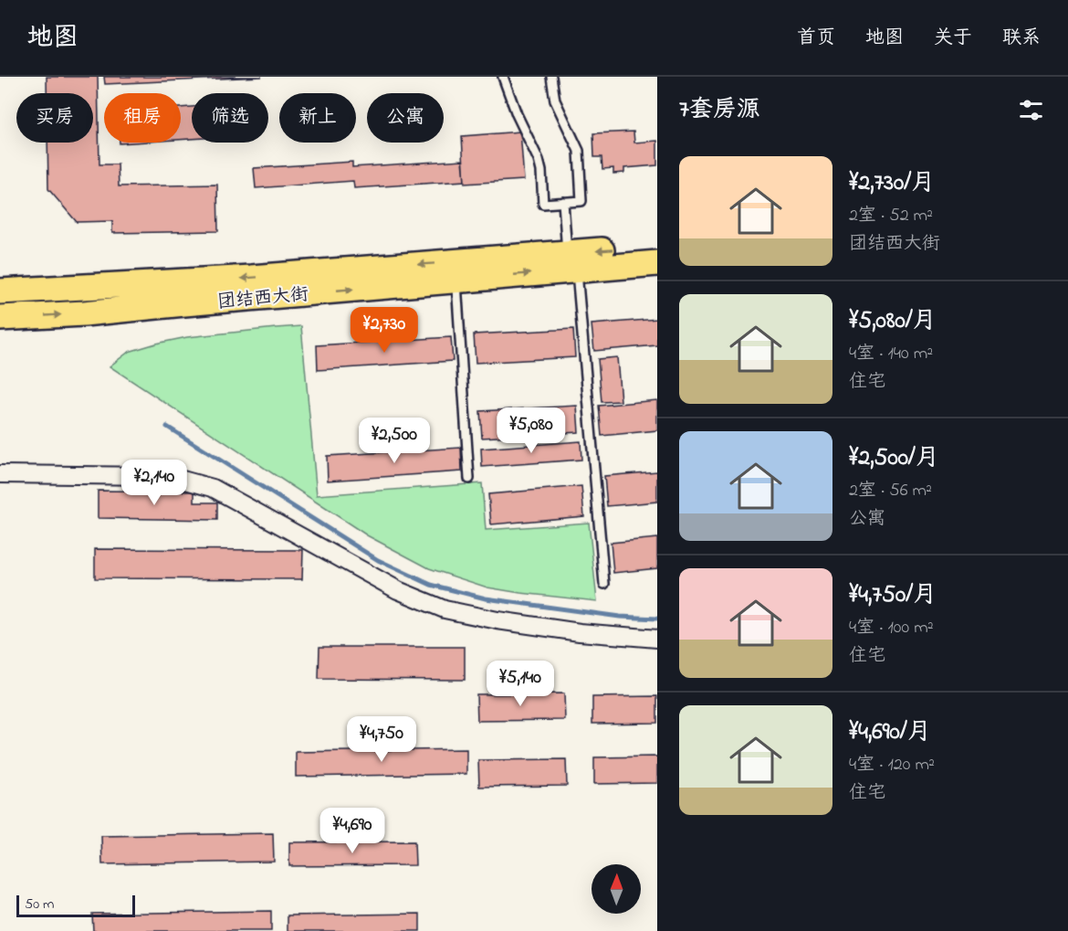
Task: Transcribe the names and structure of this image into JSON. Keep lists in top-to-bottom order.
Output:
{
  "streets": {
    "main road": ["团结西大街"]
  },
  "scale_bar": "50 m",
  "north": "top",
  "page": {
    "header": "地图",
    "nav": [
      "首页",
      "地图",
      "关于",
      "联系"
    ],
    "heading": "7套房源",
    "chip": [
      "买房",
      "租房",
      "筛选",
      "新上",
      "公寓"
    ],
    "list": [
      {
        "name": "¥2,730/月",
        "note": "2室 · 52 m² · 团结西大街"
      },
      {
        "name": "¥5,080/月",
        "note": "4室 · 140 m² · 住宅"
      },
      {
        "name": "¥2,500/月",
        "note": "2室 · 56 m² · 公寓"
      },
      {
        "name": "¥4,750/月",
        "note": "4室 · 100 m² · 住宅"
      },
      {
        "name": "¥4,690/月",
        "note": "4室 · 120 m² · 住宅"
      }
    ],
    "price": [
      "¥2,730",
      "¥5,080",
      "¥2,500",
      "¥2,140",
      "¥5,140",
      "¥4,750",
      "¥4,690"
    ],
    "scale": "50 m"
  }
}
